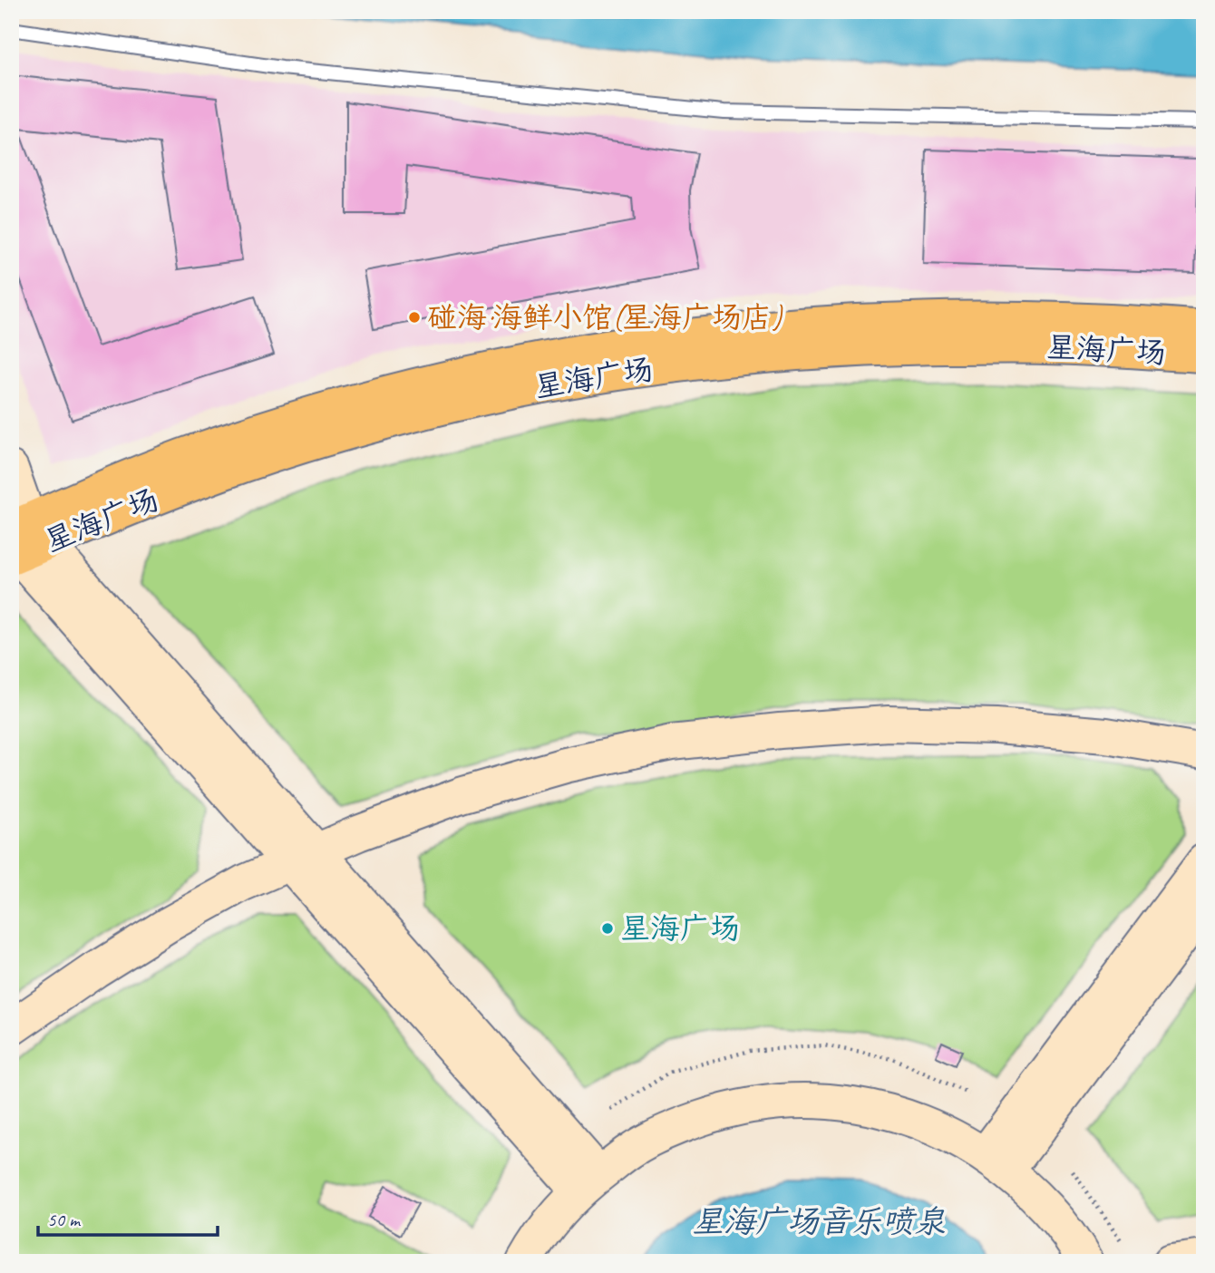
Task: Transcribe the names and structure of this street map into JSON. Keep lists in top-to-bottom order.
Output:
{
  "streets": {
    "highway": ["星海广场"]
  },
  "water": ["星海广场音乐喷泉"],
  "places": ["碰海·海鲜小馆(星海广场店)", "星海广场"],
  "scale_bar": "50 m"
}
